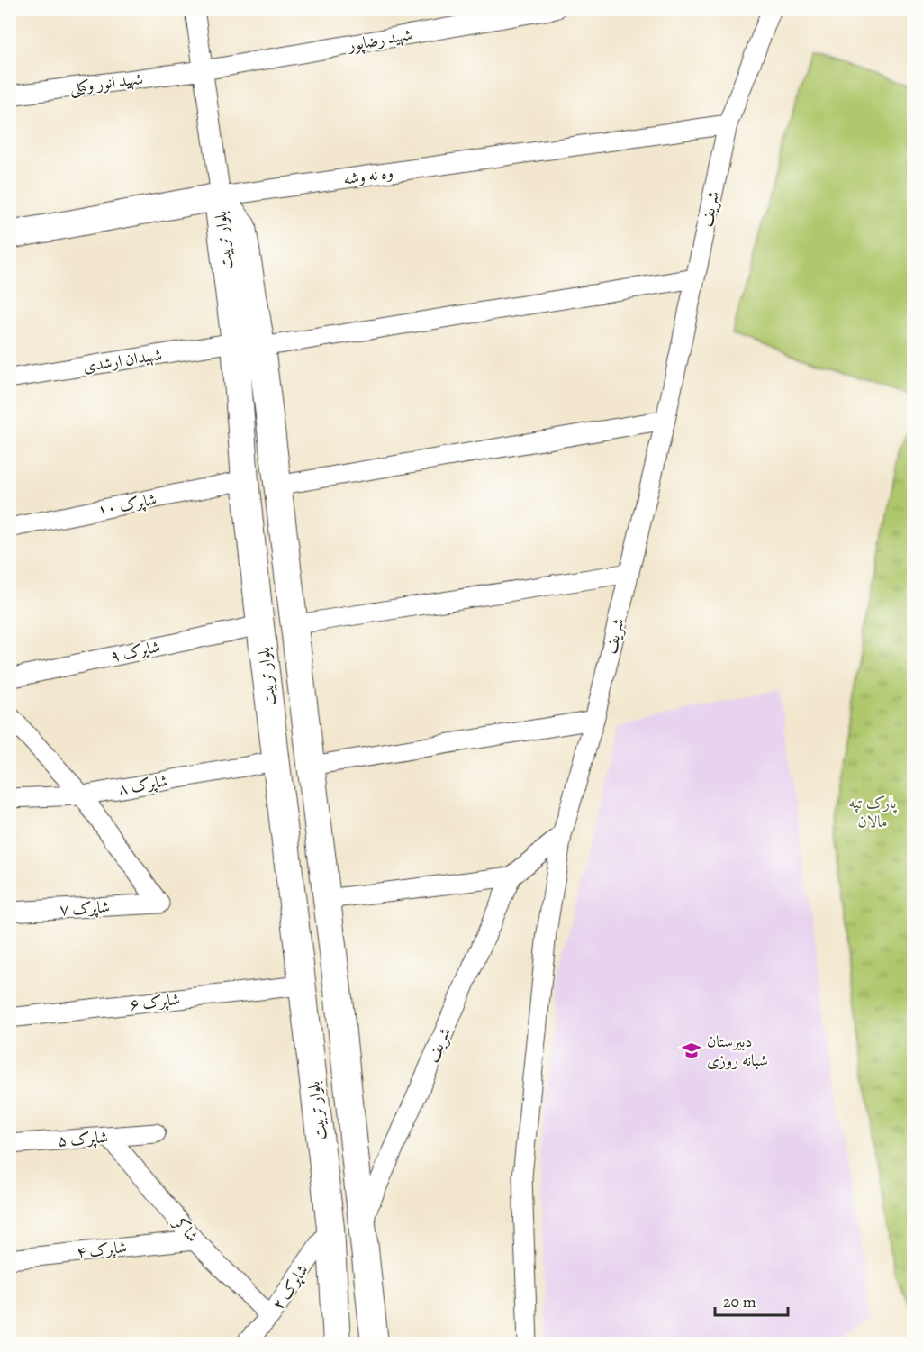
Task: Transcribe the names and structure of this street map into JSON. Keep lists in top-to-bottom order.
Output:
{
  "streets": {
    "street": [
      "شهید رضاپور",
      "شهید انور وکیلی",
      "وه نه وشه",
      "شریف",
      "بلوار تربیت",
      "شهیدان ارشدی",
      "شاپرک ۱۰",
      "شاپرک ۹",
      "شاپرک ۸",
      "شاپرک ۷",
      "شاپرک ۶",
      "شاپرک ۵",
      "شاکر",
      "شاپرک ۴",
      "شاپرک ۲"
    ]
  },
  "crossings": [
    ["شهید رضاپور", "شهید انور وکیلی"],
    ["وه نه وشه", "شریف"],
    ["وه نه وشه", "بلوار تربیت"],
    ["شریف", "بلوار تربیت"],
    ["بلوار تربیت", "شهیدان ارشدی"],
    ["بلوار تربیت", "شاپرک ۱۰"],
    ["بلوار تربیت", "شاپرک ۹"],
    ["بلوار تربیت", "شاپرک ۸"],
    ["بلوار تربیت", "شاپرک ۶"],
    ["بلوار تربیت", "شاپرک ۲"],
    ["شاپرک ۸", "شاپرک ۷"],
    ["شاپرک ۵", "شاکر"],
    ["شاکر", "شاپرک ۴"],
    ["شاکر", "شاپرک ۲"]
  ],
  "parks": ["پارک تپه مالان"],
  "places": {
    "school or university": ["دبیرستان شبانه روزی"]
  },
  "scale_bar": "20 m"
}
